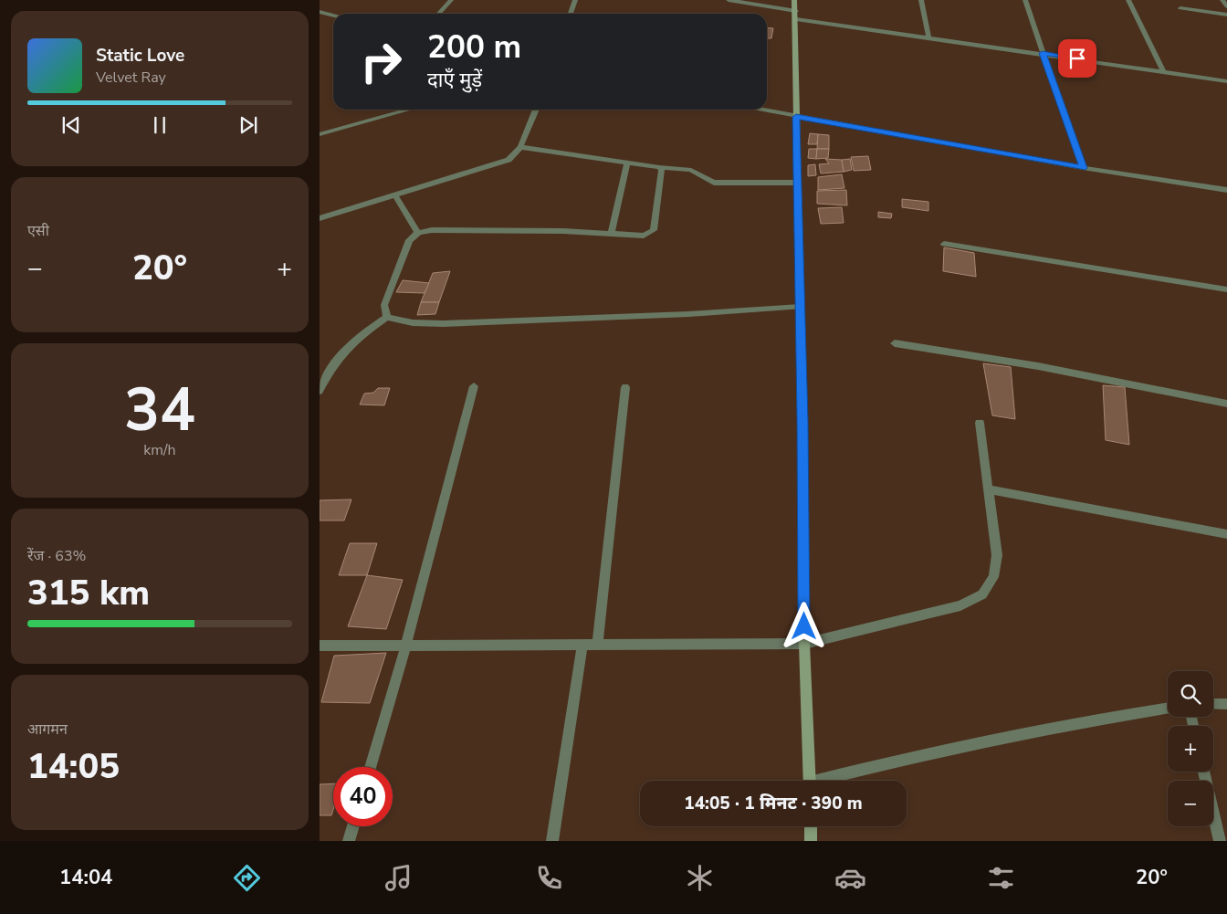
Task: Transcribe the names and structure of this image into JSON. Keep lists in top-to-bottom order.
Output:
{
  "page": {
    "turn": ["200 m", "दाएँ मुड़ें"],
    "song": ["Static Love", "Velvet Ray"],
    "tile": [
      "एसी",
      ["34", "km/h"],
      ["रेंज · 63%", "315 km"],
      ["आगमन", "14:05"]
    ],
    "heat": ["−", "20°", "+"],
    "map_buttons": ["+", "−"],
    "limit": "40",
    "trip": "14:05 · 1 मिनट · 390 m",
    "tabs": ["14:04", "20°"]
  }
}
